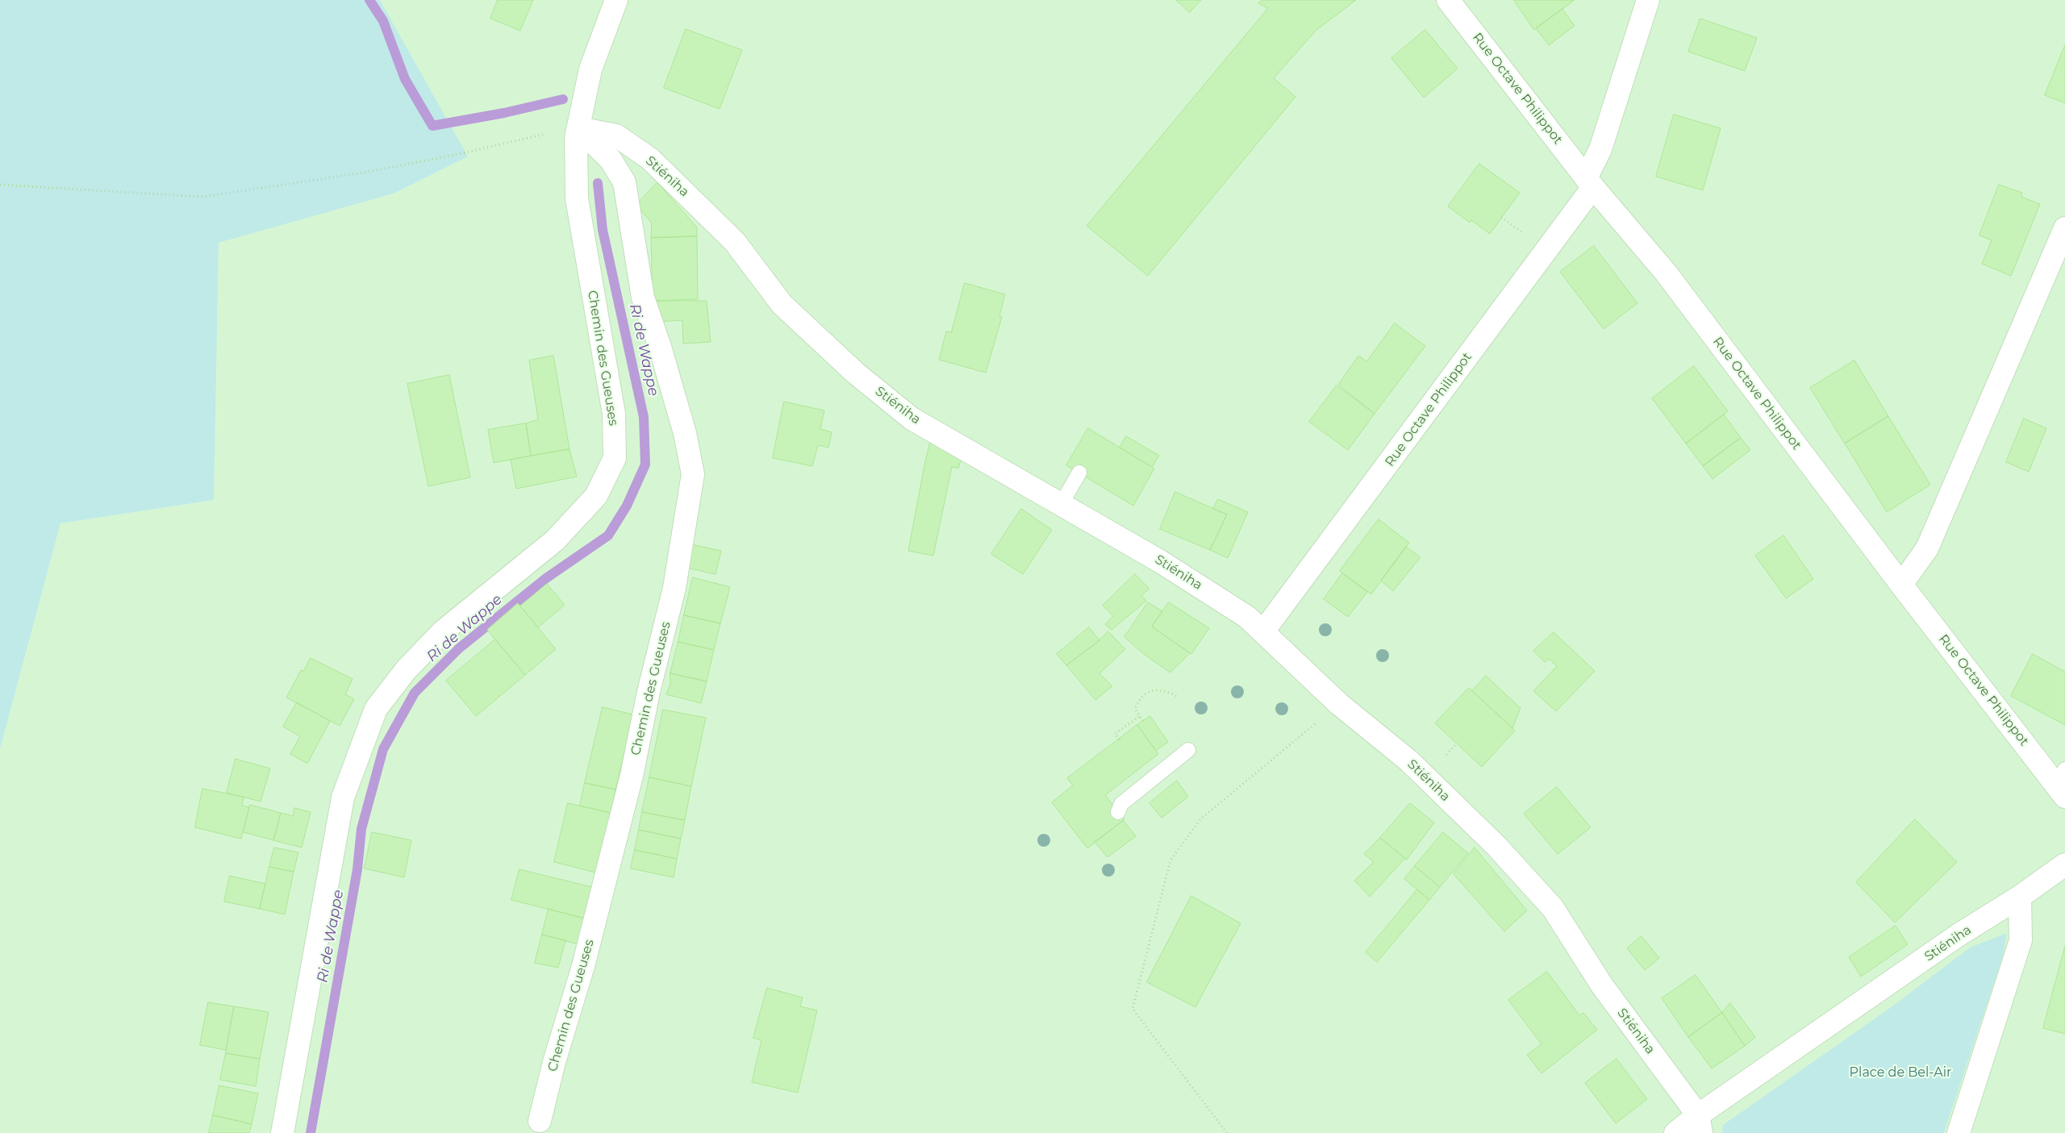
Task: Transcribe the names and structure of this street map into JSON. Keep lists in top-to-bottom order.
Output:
{
  "streets": {
    "street": ["Rue Octave Philippot", "Stiéniha", "Chemin des Gueuses"]
  },
  "crossings": [
    ["Rue Octave Philippot", "Stiéniha"],
    ["Stiéniha", "Chemin des Gueuses"]
  ],
  "water": ["Ri de Wappe"],
  "parks": ["Place de Bel-Air"]
}
